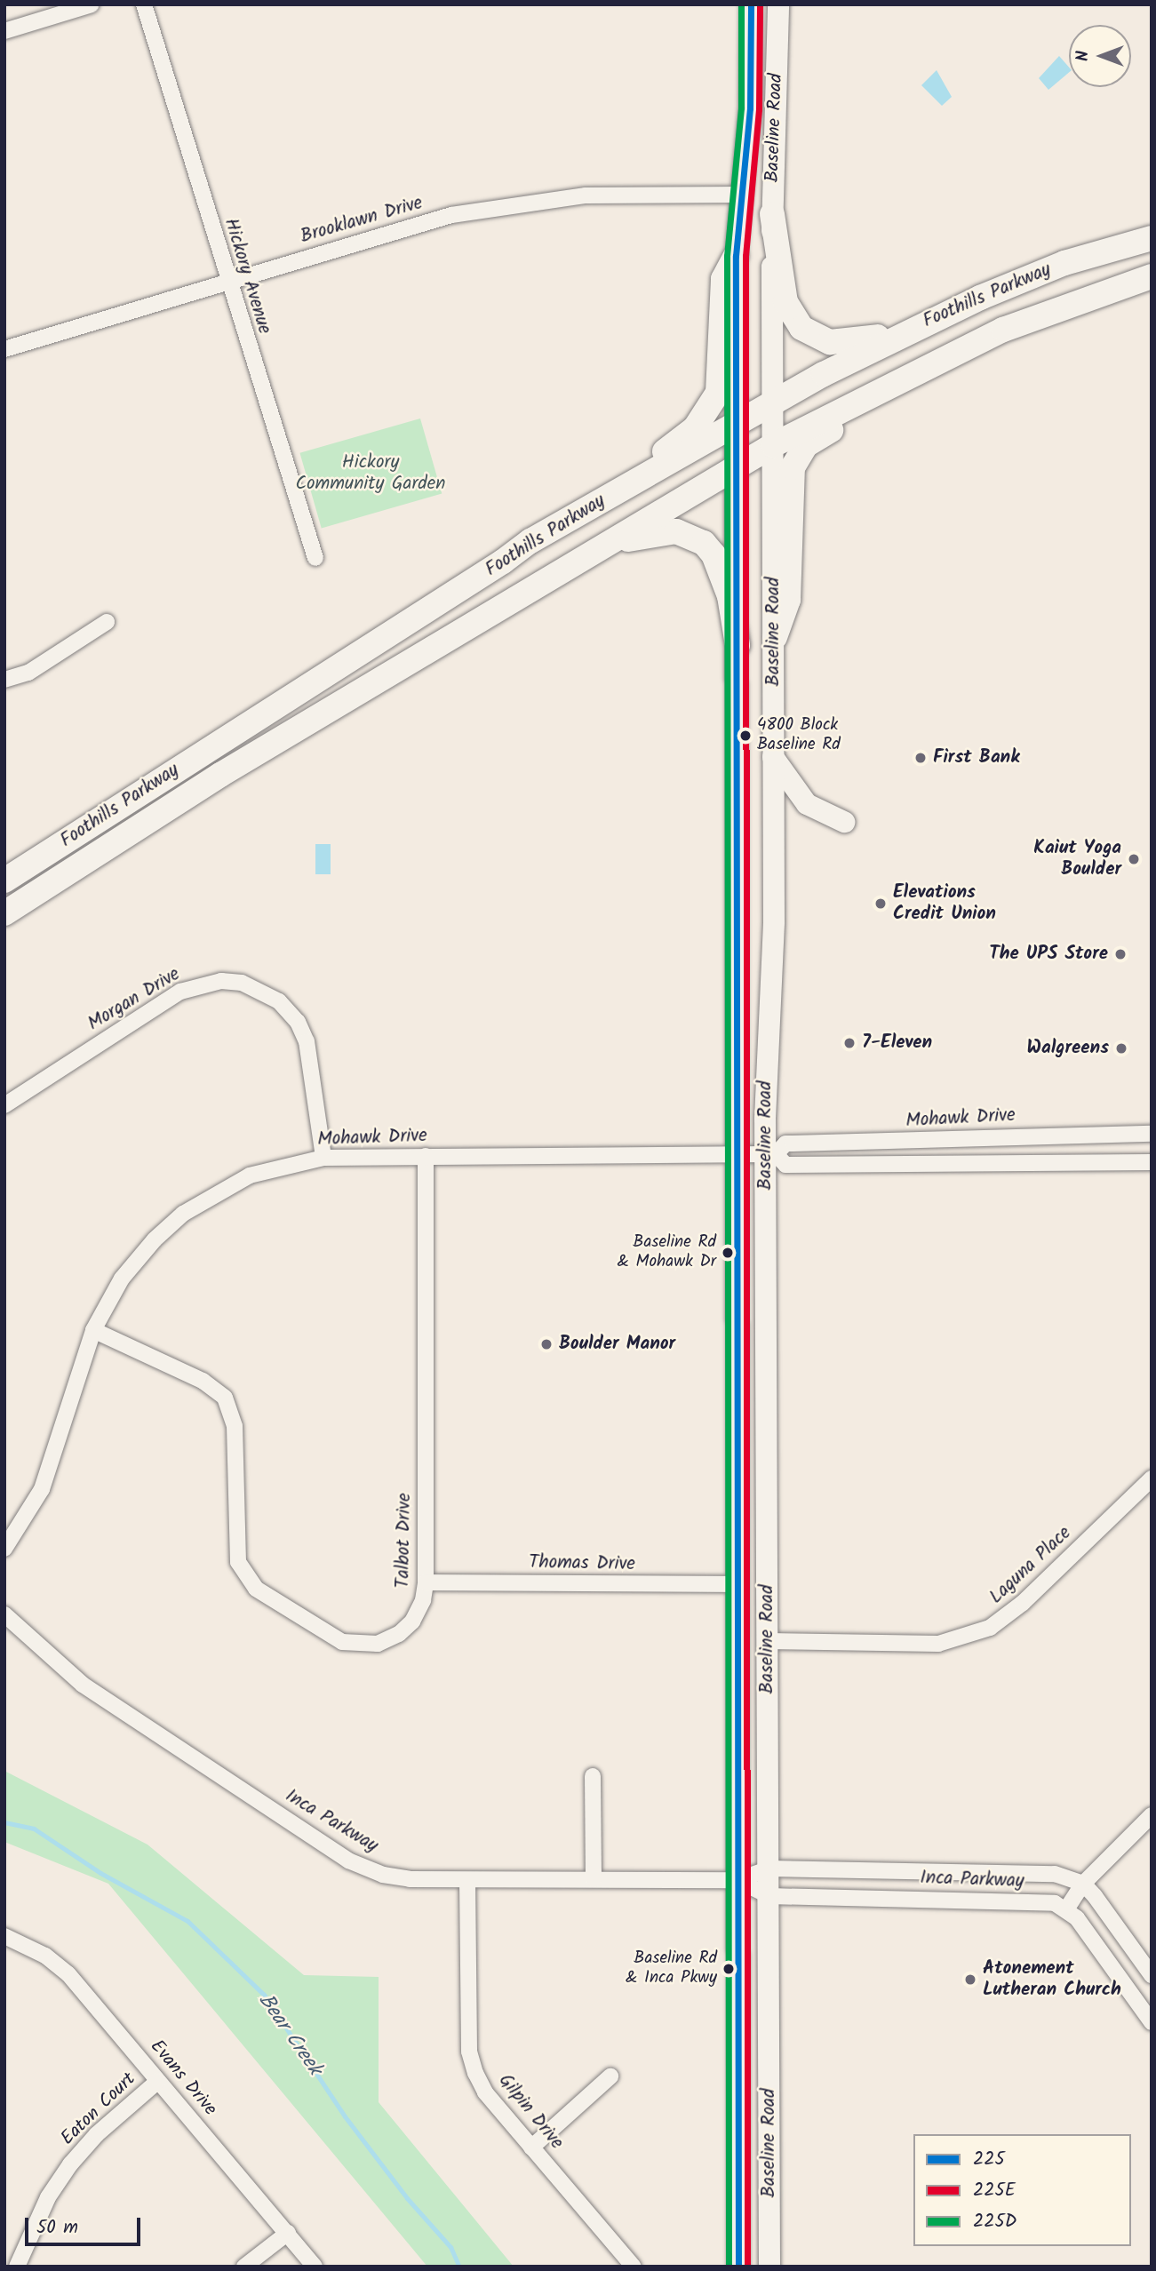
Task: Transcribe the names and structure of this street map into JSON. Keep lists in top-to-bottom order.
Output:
{
  "streets": {
    "highway": ["Foothills Parkway"],
    "main road": ["Baseline Road"],
    "street": [
      "Brooklawn Drive",
      "Hickory Avenue",
      "Morgan Drive",
      "Mohawk Drive",
      "Talbot Drive",
      "Thomas Drive",
      "Laguna Place",
      "Inca Parkway",
      "Evans Drive",
      "Eaton Court",
      "Gilpin Drive"
    ]
  },
  "crossings": [
    ["Baseline Road", "Brooklawn Drive"],
    ["Baseline Road", "Foothills Parkway"],
    ["Baseline Road", "Mohawk Drive"],
    ["Baseline Road", "Thomas Drive"],
    ["Baseline Road", "Laguna Place"],
    ["Baseline Road", "Inca Parkway"],
    ["Brooklawn Drive", "Hickory Avenue"],
    ["Morgan Drive", "Mohawk Drive"],
    ["Mohawk Drive", "Talbot Drive"],
    ["Talbot Drive", "Thomas Drive"],
    ["Inca Parkway", "Gilpin Drive"],
    ["Evans Drive", "Eaton Court"]
  ],
  "water": ["Bear Creek"],
  "parks": ["Hickory Community Garden"],
  "places": [
    "4800 Block Baseline Rd",
    "First Bank",
    "Kaiut Yoga Boulder",
    "Elevations Credit Union",
    "The UPS Store",
    "7-Eleven",
    "Walgreens",
    "Baseline Rd & Mohawk Dr",
    "Boulder Manor",
    "Baseline Rd & Inca Pkwy",
    "Atonement Lutheran Church"
  ],
  "lines": ["transit line 225", "transit line 225E", "transit line 225D"],
  "legend": ["225", "225E", "225D"],
  "scale_bar": "50 m",
  "north": "left"
}
